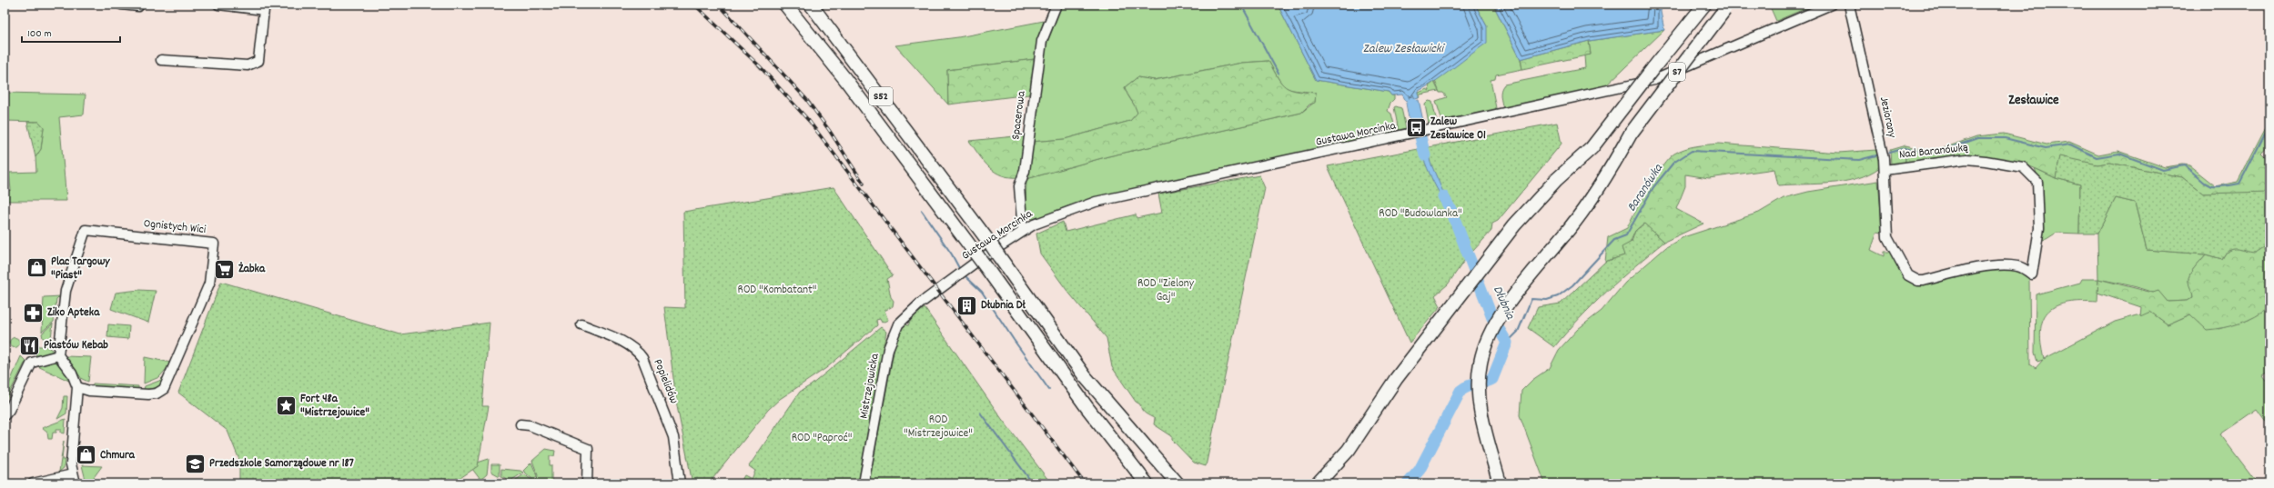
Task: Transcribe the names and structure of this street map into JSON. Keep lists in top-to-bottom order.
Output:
{
  "streets": {
    "highway": ["S7", "S52"],
    "street": [
      "Spacerowa",
      "Jeziorany",
      "Gustawa Morcinka",
      "Nad Baranówką",
      "Ognistych Wici",
      "Popielidów",
      "Mistrzejowicka"
    ]
  },
  "crossings": [
    ["Spacerowa", "Gustawa Morcinka"],
    ["Jeziorany", "Nad Baranówką"],
    ["Gustawa Morcinka", "Mistrzejowicka"]
  ],
  "districts": ["Zesławice"],
  "water": ["Zalew Zesławicki", "Baranówka", "Dłubnia"],
  "parks": [
    "ROD \"Budowlanka\"",
    "ROD \"Zielony Gaj\"",
    "ROD \"Kombatant\"",
    "ROD \"Mistrzejowice\"",
    "ROD \"Paproć\""
  ],
  "places": {
    "bus stop": ["Zalew Zesławice 01"],
    "shop": ["Plac Targowy \"Piast\"", "Chmura"],
    "supermarket": ["Żabka"],
    "building": ["Dłubnia Dł"],
    "pharmacy": ["Ziko Apteka"],
    "restaurant": ["Piastów Kebab"],
    "place": ["Fort 48a \"Mistrzejowice\""],
    "school or university": ["Przedszkole Samorządowe nr 187"]
  },
  "scale_bar": "100 m"
}
